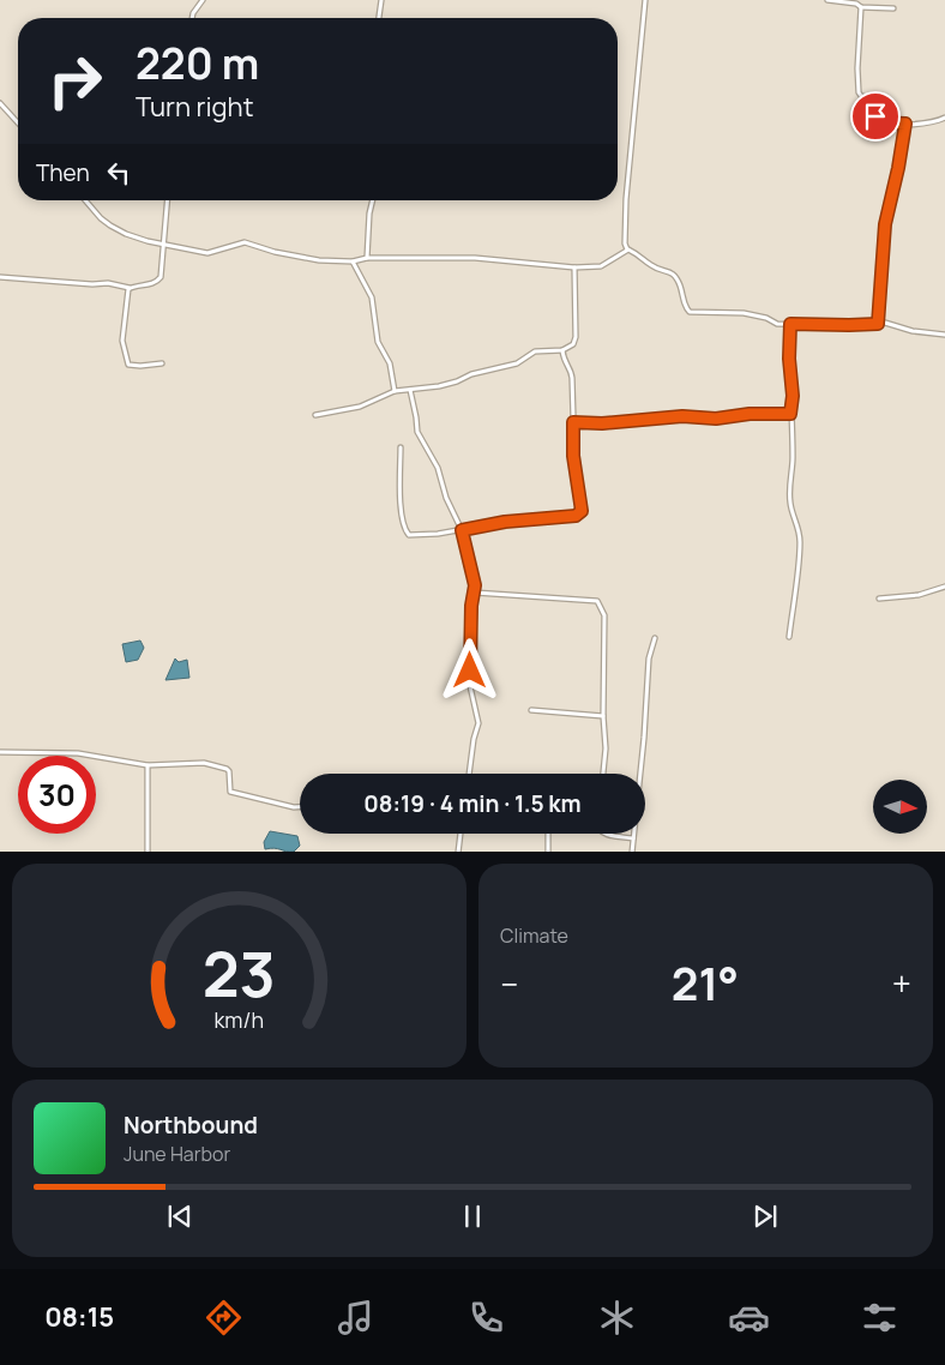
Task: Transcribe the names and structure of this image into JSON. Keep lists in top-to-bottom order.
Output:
{
  "north": "right",
  "page": {
    "turn": ["220 m", "Turn right"],
    "then": "Then",
    "limit": "30",
    "trip": "08:19 · 4 min · 1.5 km",
    "tile": "Climate",
    "heat": ["−", "21°", "+"],
    "song": ["Northbound", "June Harbor"],
    "tabs": "08:15",
    "gauge": ["23", "km/h"]
  }
}
